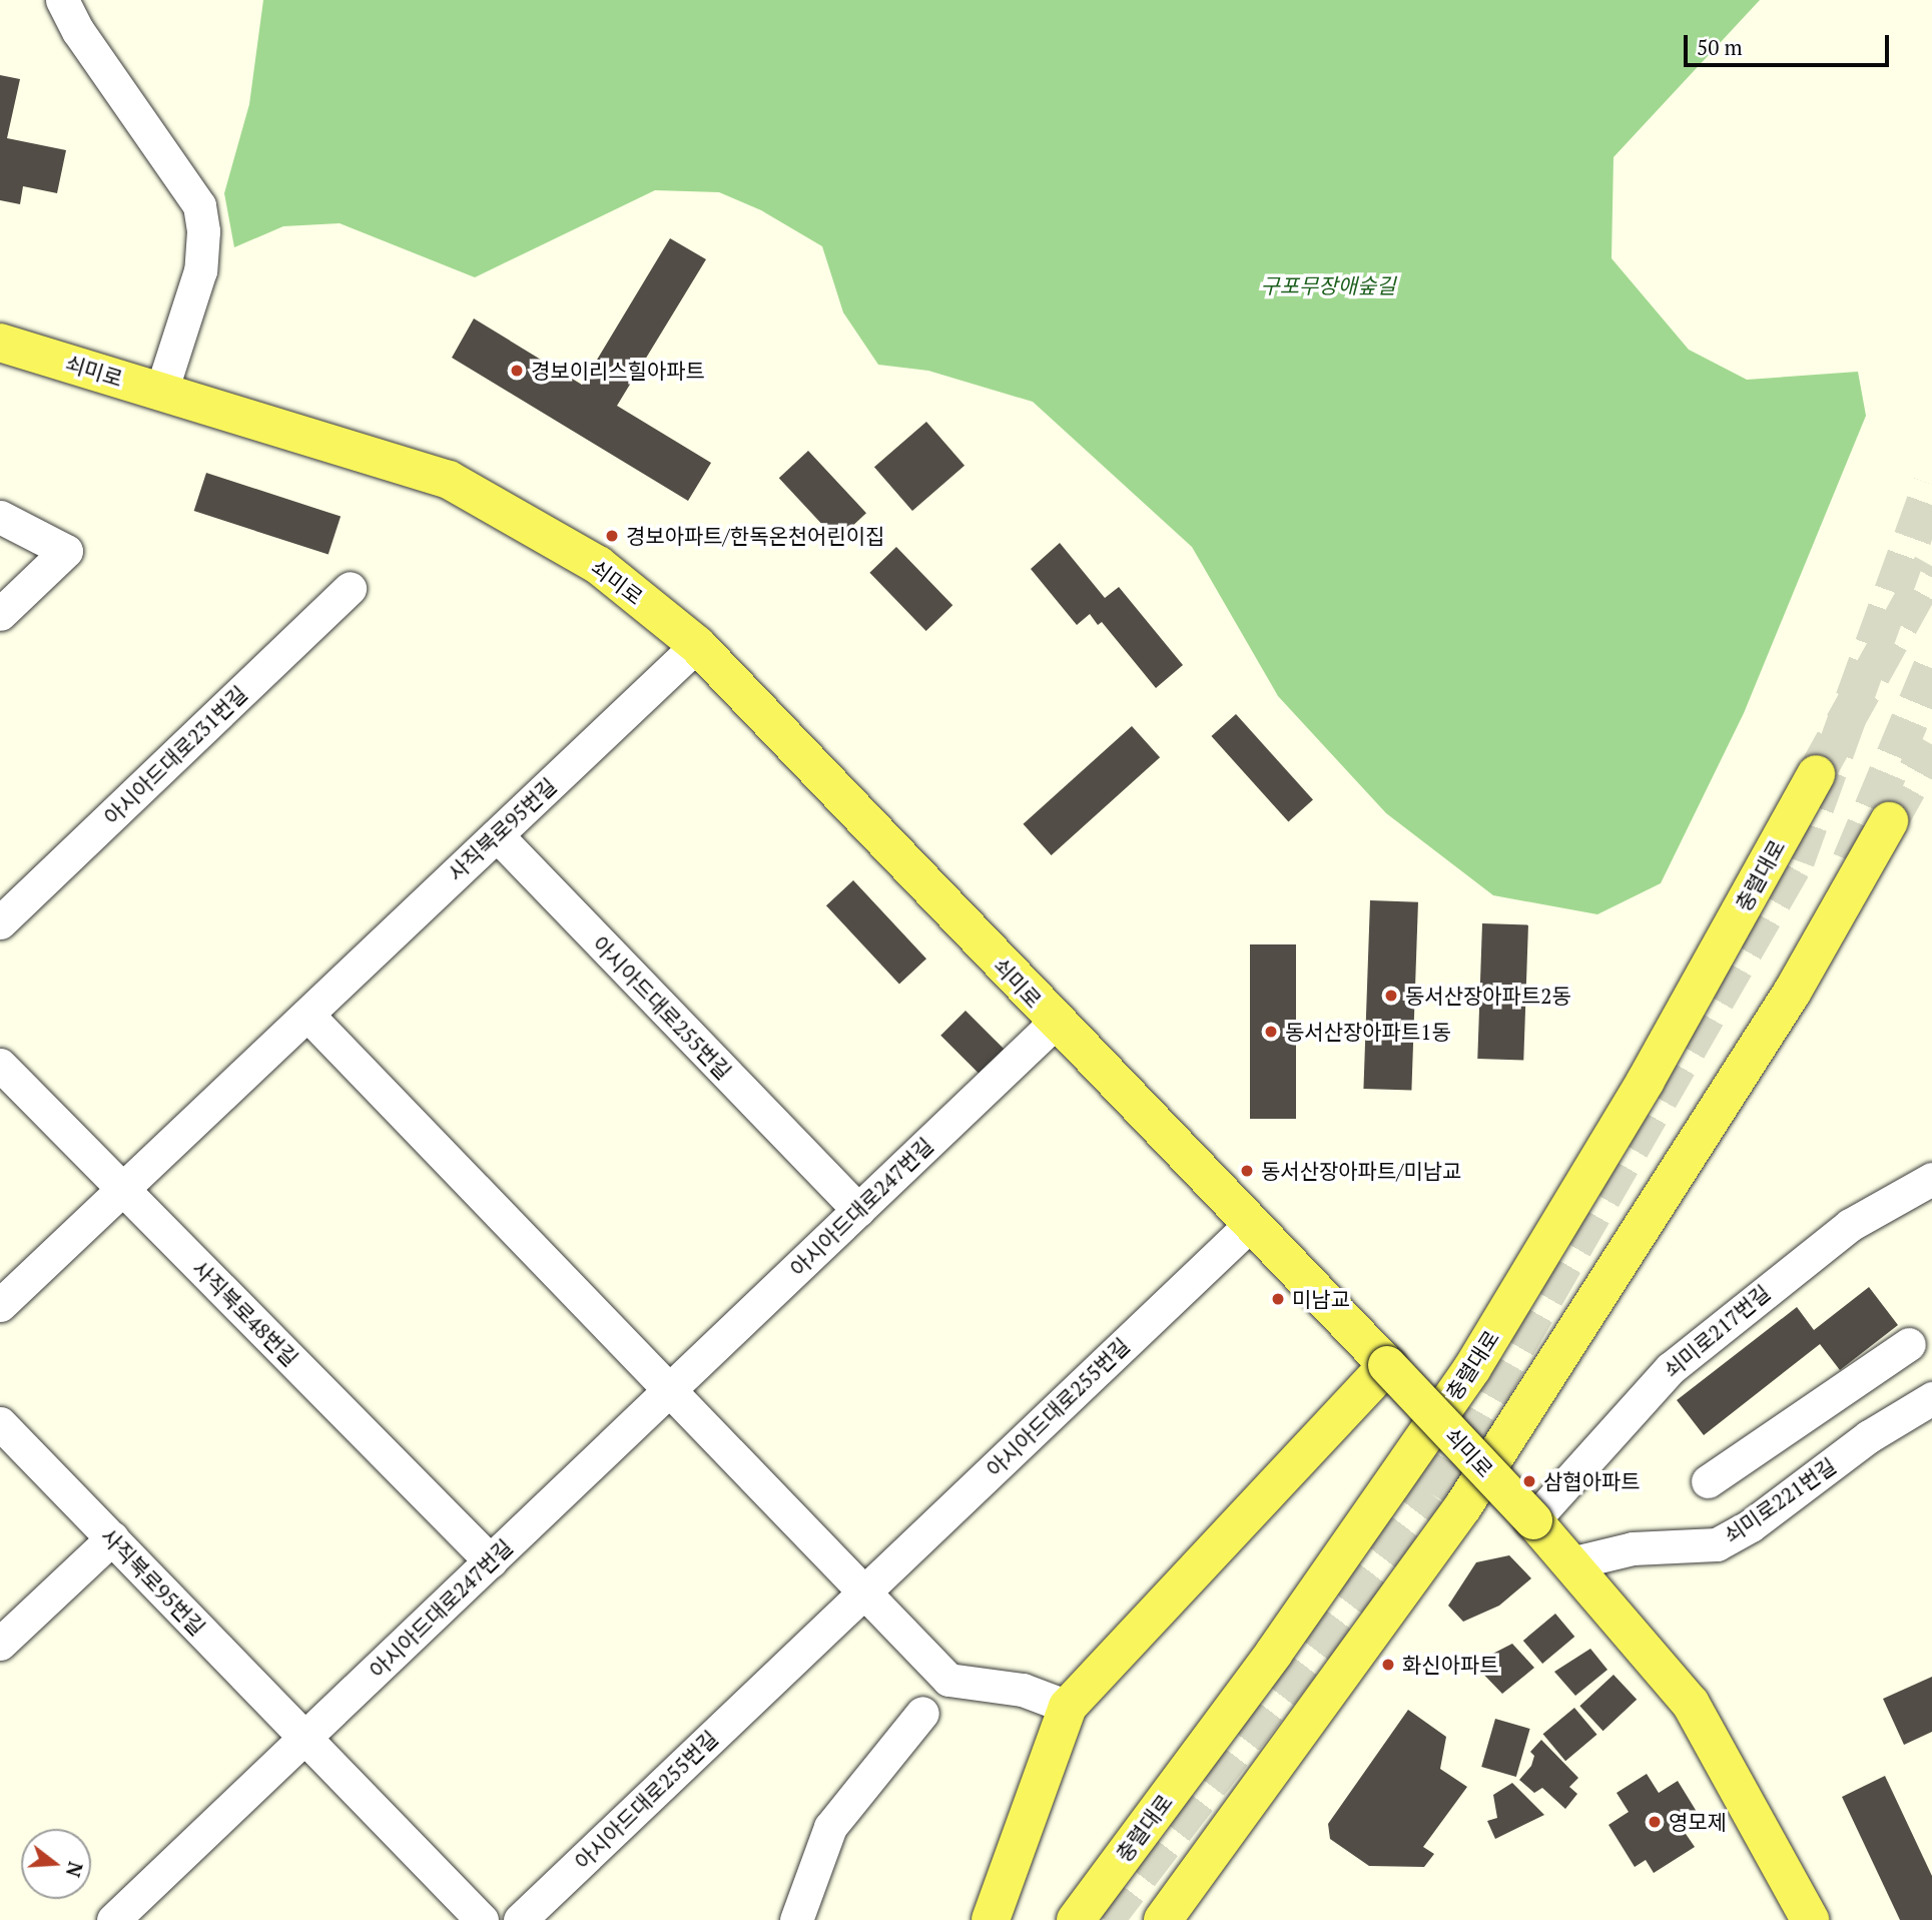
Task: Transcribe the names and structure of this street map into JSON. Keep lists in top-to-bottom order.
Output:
{
  "streets": {
    "main road": ["쇠미로", "충렬대로"],
    "street": [
      "아시아드대로231번길",
      "사직북로95번길",
      "아시아드대로255번길",
      "아시아드대로247번길",
      "사직북로48번길",
      "쇠미로217번길",
      "쇠미로221번길"
    ]
  },
  "crossings": [
    ["쇠미로", "사직북로95번길"],
    ["쇠미로", "아시아드대로255번길"],
    ["쇠미로", "아시아드대로247번길"],
    ["쇠미로", "쇠미로217번길"],
    ["쇠미로", "쇠미로221번길"],
    ["사직북로95번길", "아시아드대로255번길"],
    ["사직북로95번길", "아시아드대로247번길"],
    ["사직북로95번길", "사직북로48번길"],
    ["아시아드대로255번길", "아시아드대로247번길"],
    ["아시아드대로247번길", "사직북로48번길"]
  ],
  "parks": ["구포무장애숲길"],
  "places": [
    "경보이리스힐아파트",
    "경보아파트/한독온천어린이집",
    "동서산장아파트2동",
    "동서산장아파트1동",
    "동서산장아파트/미남교",
    "미남교",
    "삼협아파트",
    "화신아파트",
    "영모제"
  ],
  "scale_bar": "50 m",
  "north": "right"
}
